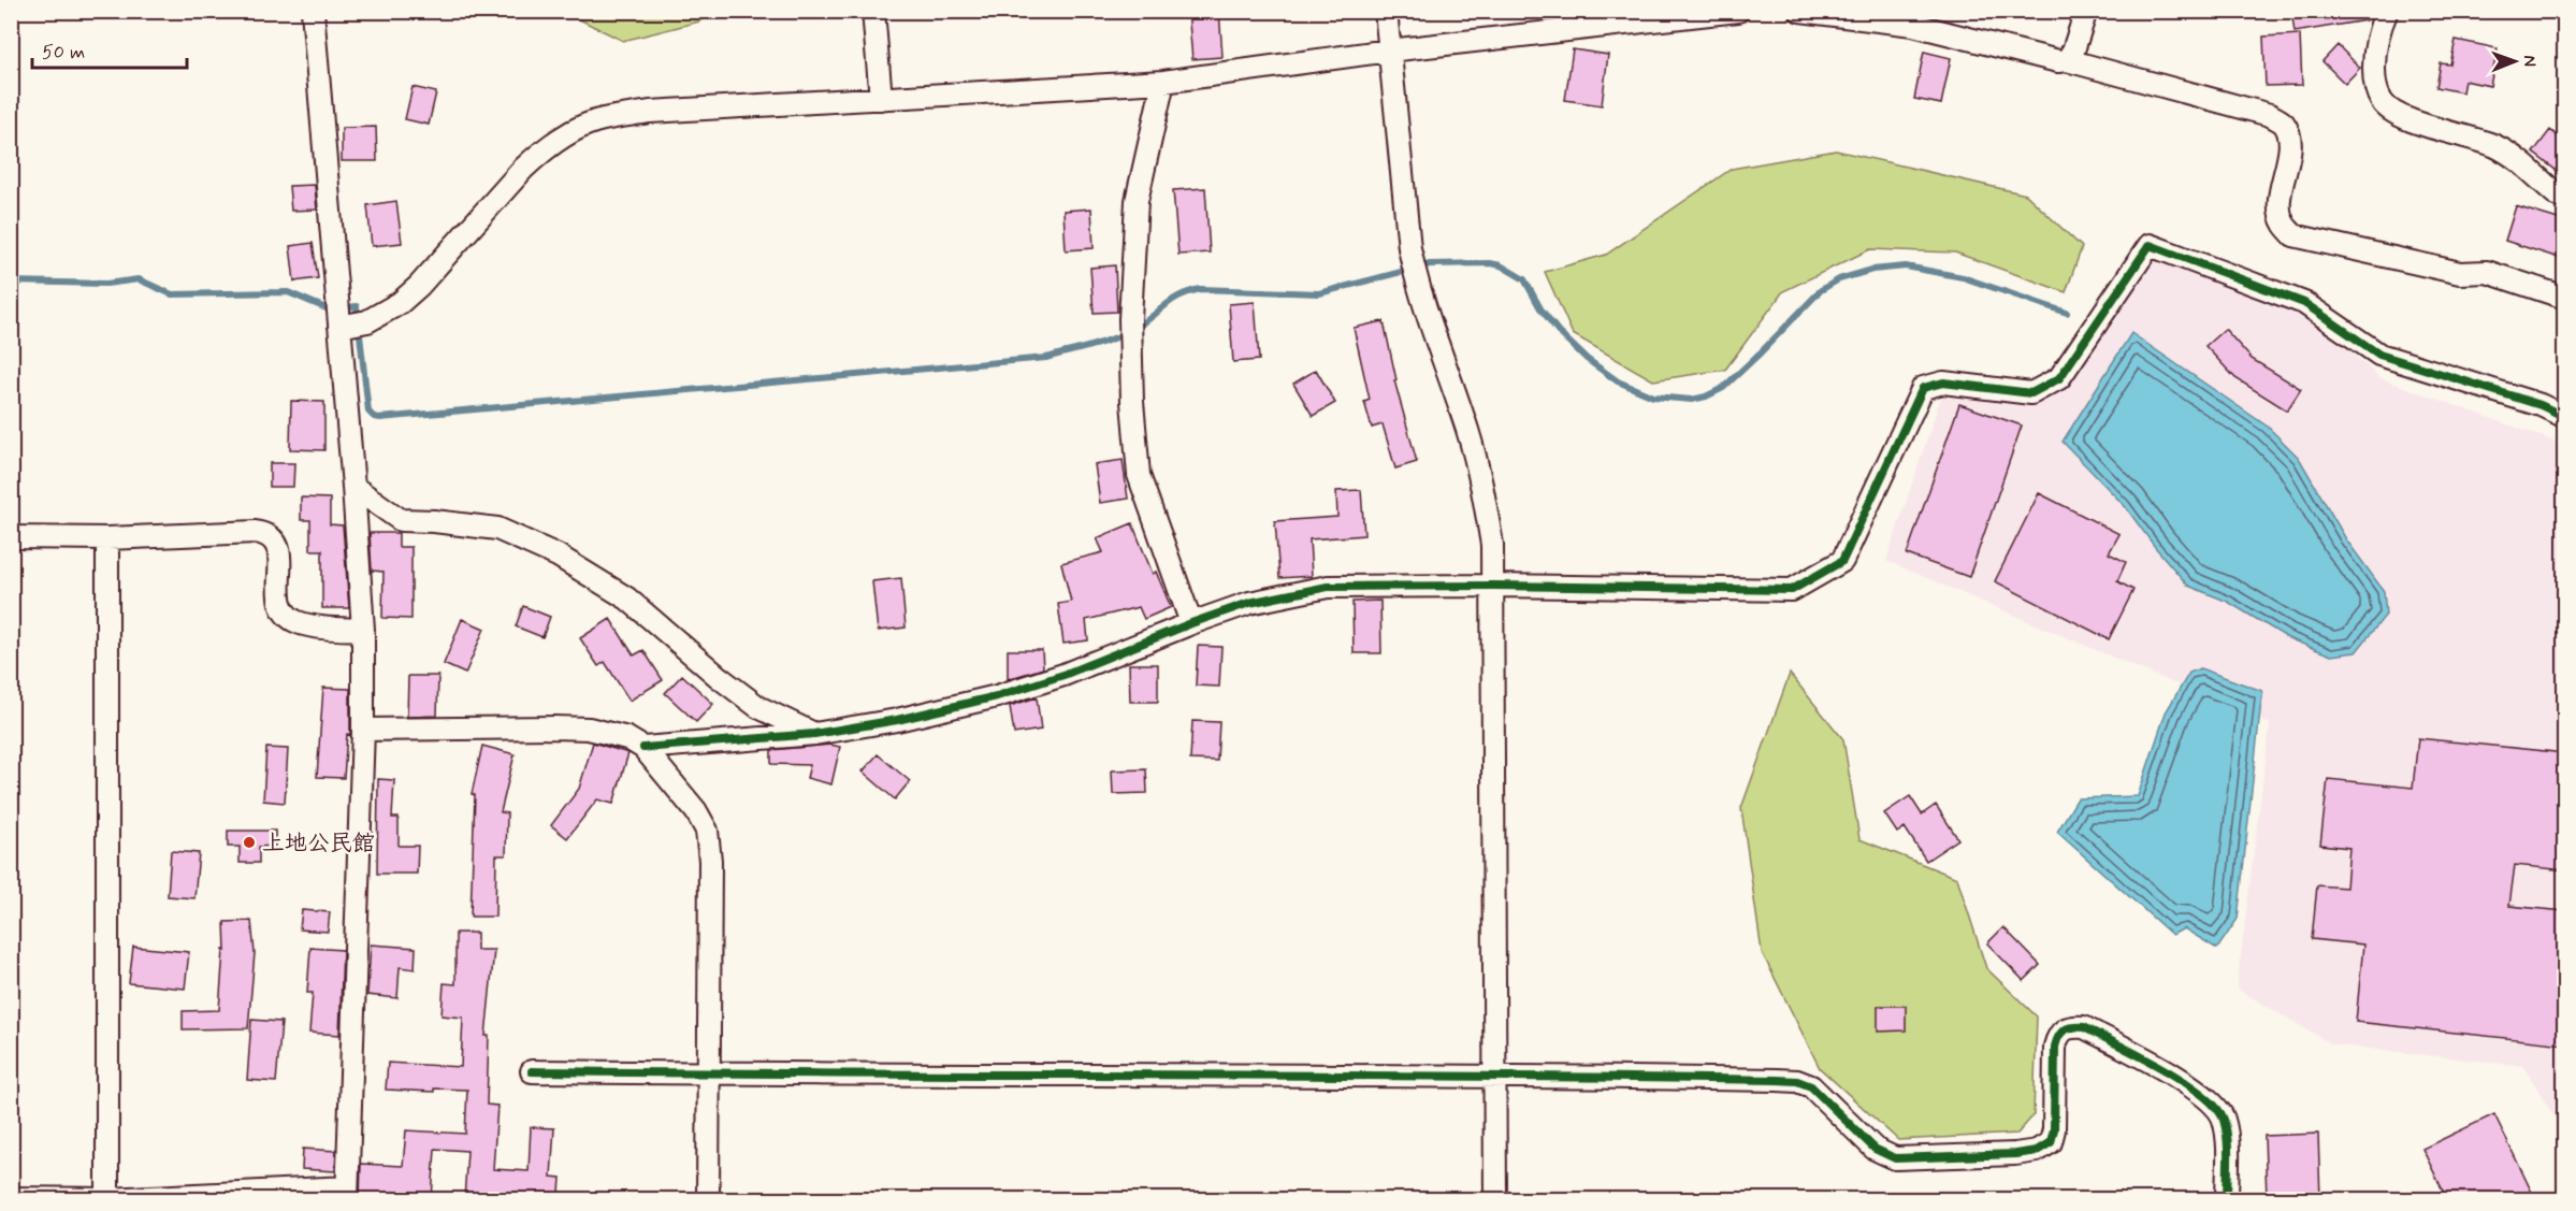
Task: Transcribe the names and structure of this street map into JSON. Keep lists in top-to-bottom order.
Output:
{
  "places": ["上地公民館"],
  "scale_bar": "50 m",
  "north": "right"
}
